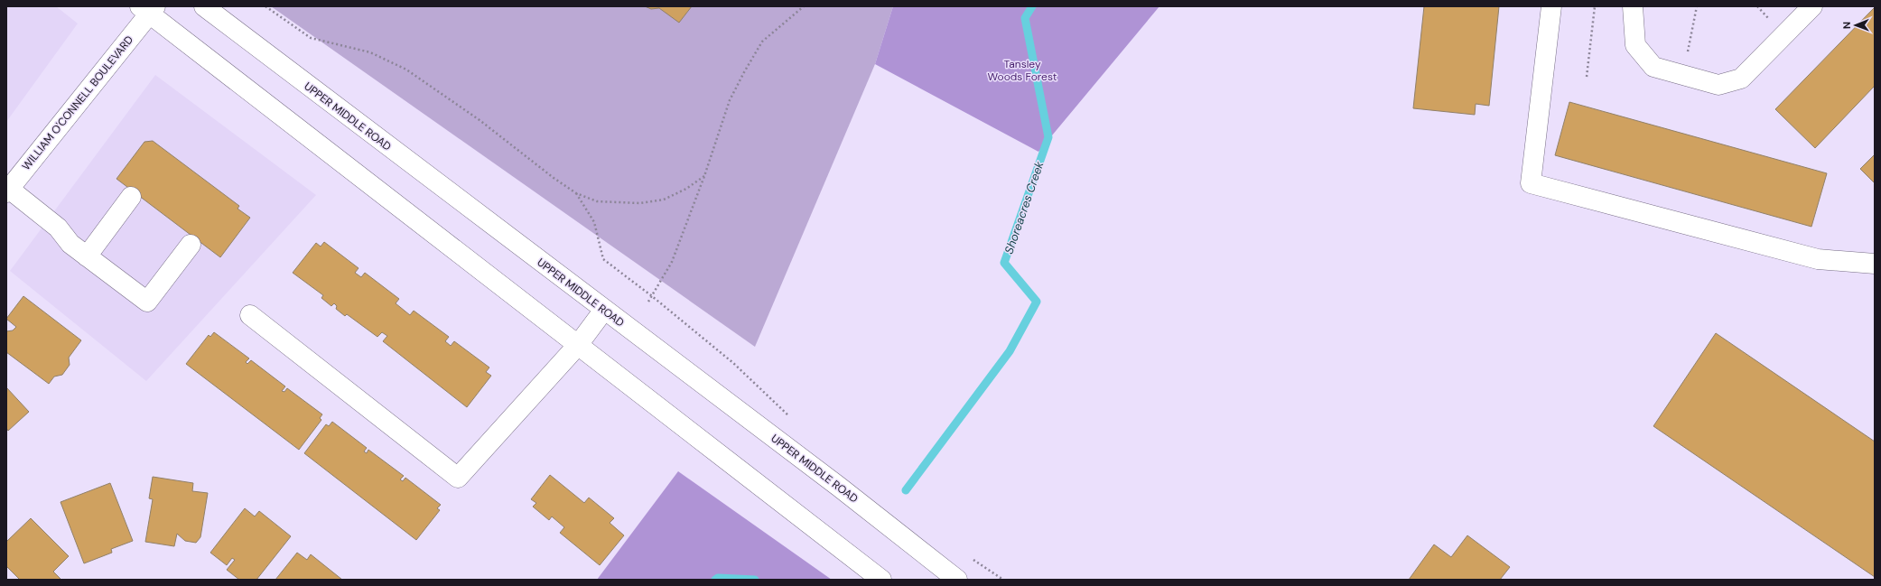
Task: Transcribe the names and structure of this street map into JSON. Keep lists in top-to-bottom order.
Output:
{
  "streets": {
    "main road": ["WILLIAM O'CONNELL BOULEVARD", "UPPER MIDDLE ROAD"]
  },
  "water": ["Shoreacres Creek"],
  "parks": ["Tansley Woods Forest"],
  "north": "left"
}
